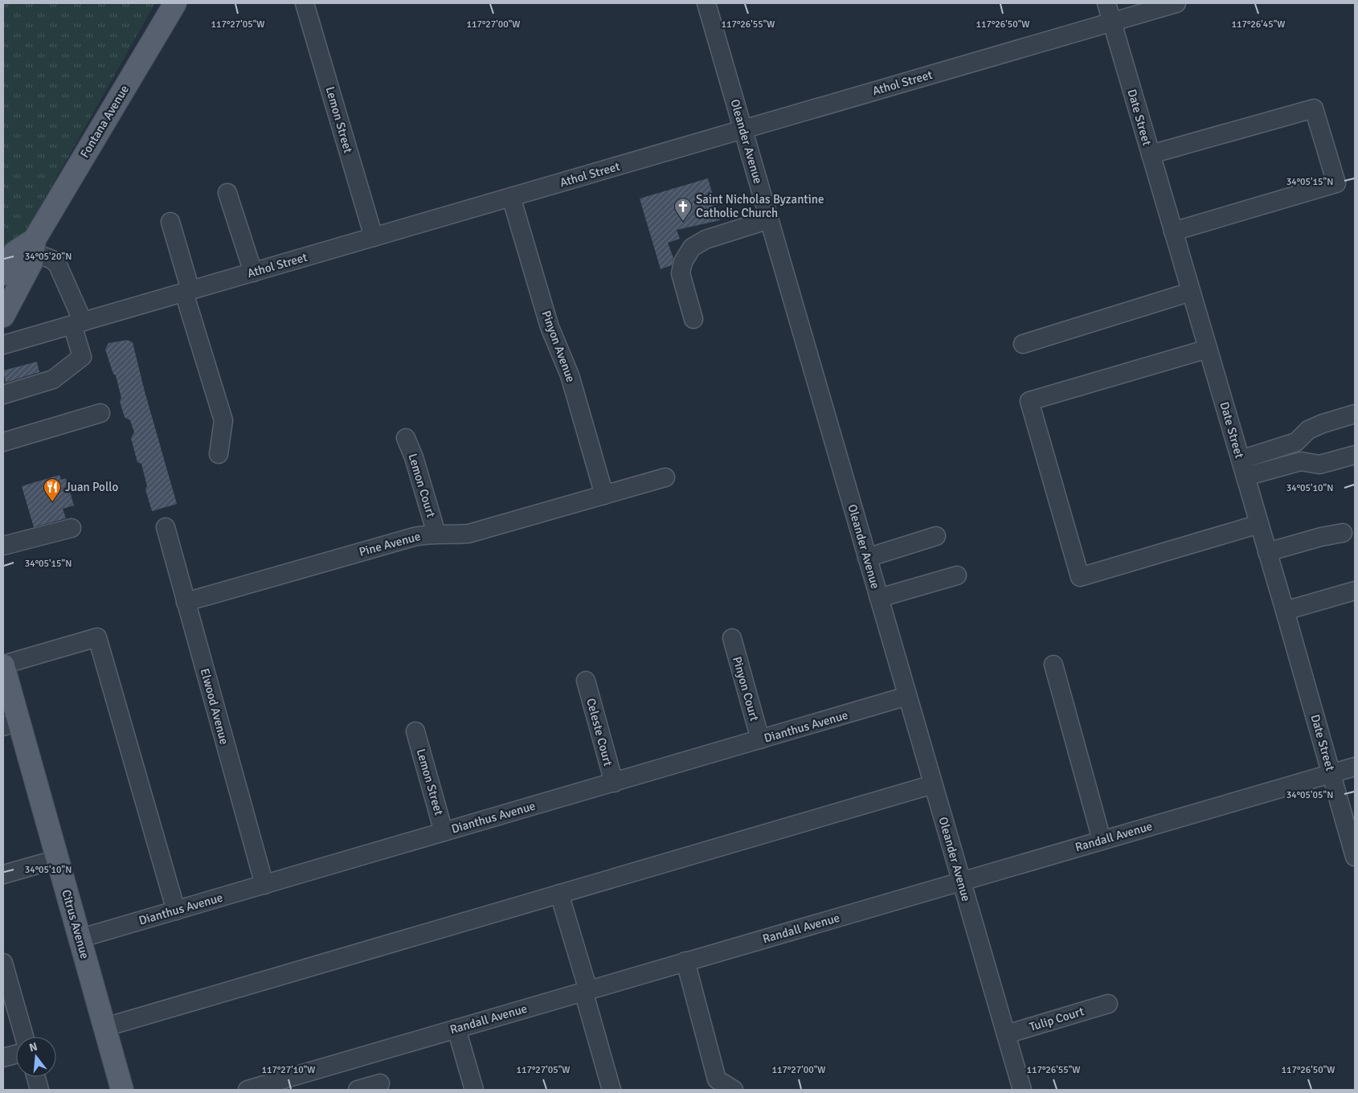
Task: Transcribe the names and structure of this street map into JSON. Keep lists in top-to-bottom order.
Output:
{
  "streets": {
    "main road": ["Fontana Avenue", "Citrus Avenue"],
    "street": [
      "Athol Street",
      "Date Street",
      "Lemon Street",
      "Oleander Avenue",
      "Pinyon Avenue",
      "Lemon Court",
      "Pine Avenue",
      "Pinyon Court",
      "Elwood Avenue",
      "Dianthus Avenue",
      "Celeste Court",
      "Randall Avenue",
      "Tulip Court"
    ]
  },
  "crossings": [
    ["Athol Street", "Date Street"],
    ["Athol Street", "Lemon Street"],
    ["Athol Street", "Oleander Avenue"],
    ["Athol Street", "Pinyon Avenue"],
    ["Date Street", "Randall Avenue"],
    ["Lemon Street", "Dianthus Avenue"],
    ["Oleander Avenue", "Dianthus Avenue"],
    ["Oleander Avenue", "Randall Avenue"],
    ["Oleander Avenue", "Tulip Court"],
    ["Pinyon Avenue", "Pine Avenue"],
    ["Lemon Court", "Pine Avenue"],
    ["Pine Avenue", "Elwood Avenue"],
    ["Pinyon Court", "Dianthus Avenue"],
    ["Elwood Avenue", "Dianthus Avenue"],
    ["Dianthus Avenue", "Celeste Court"],
    ["Dianthus Avenue", "Citrus Avenue"]
  ],
  "places": {
    "church": ["Saint Nicholas Byzantine Catholic Church"],
    "restaurant": ["Juan Pollo"]
  },
  "north": "top",
  "coordinates": [
    "117°27'05\"W",
    "117°27'00\"W",
    "117°26'55\"W",
    "117°26'50\"W",
    "117°26'45\"W",
    "34°05'15\"N",
    "34°05'20\"N",
    "34°05'10\"N",
    "34°05'05\"N",
    "117°27'10\"W"
  ]
}
